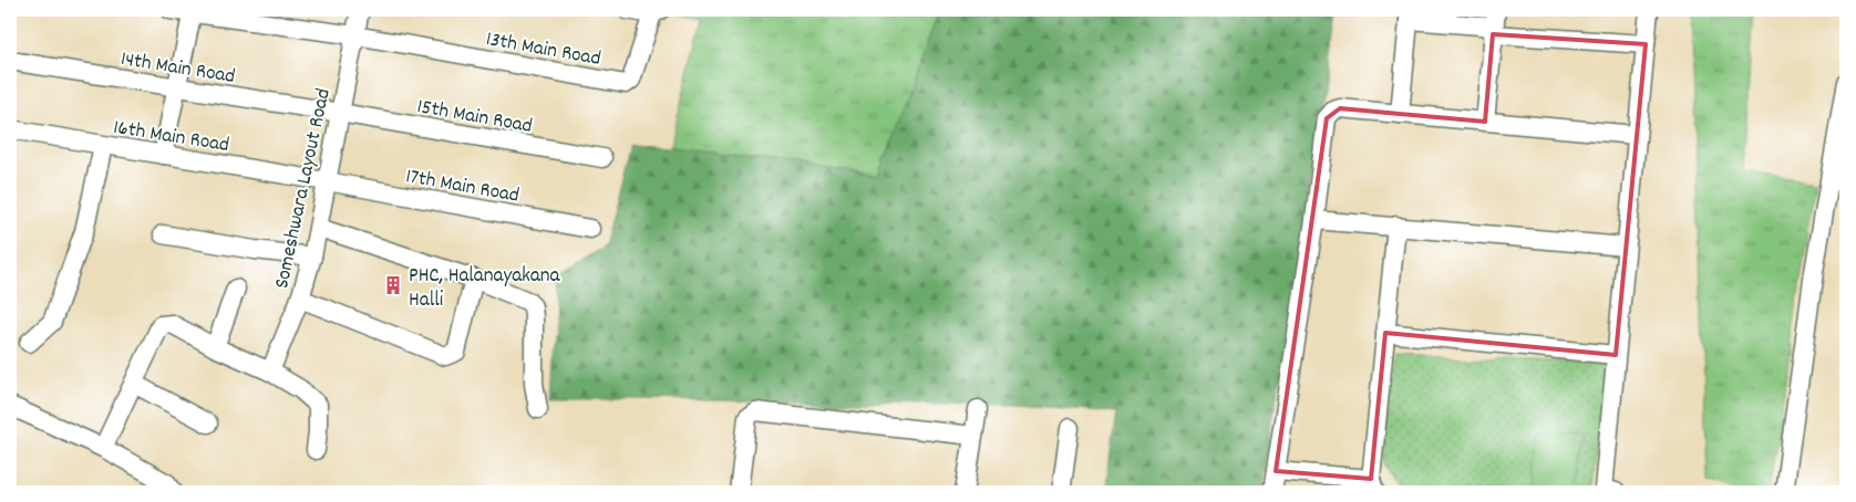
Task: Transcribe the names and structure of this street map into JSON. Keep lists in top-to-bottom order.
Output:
{
  "streets": {
    "street": [
      "13th Main Road",
      "14th Main Road",
      "15th Main Road",
      "16th Main Road",
      "17th Main Road",
      "Someshwara Layout Road"
    ]
  },
  "crossings": [
    ["13th Main Road", "Someshwara Layout Road"],
    ["14th Main Road", "15th Main Road"],
    ["14th Main Road", "Someshwara Layout Road"],
    ["15th Main Road", "Someshwara Layout Road"],
    ["16th Main Road", "17th Main Road"],
    ["16th Main Road", "Someshwara Layout Road"],
    ["17th Main Road", "Someshwara Layout Road"]
  ],
  "places": {
    "building": ["PHC, Halanayakana Halli"]
  }
}
